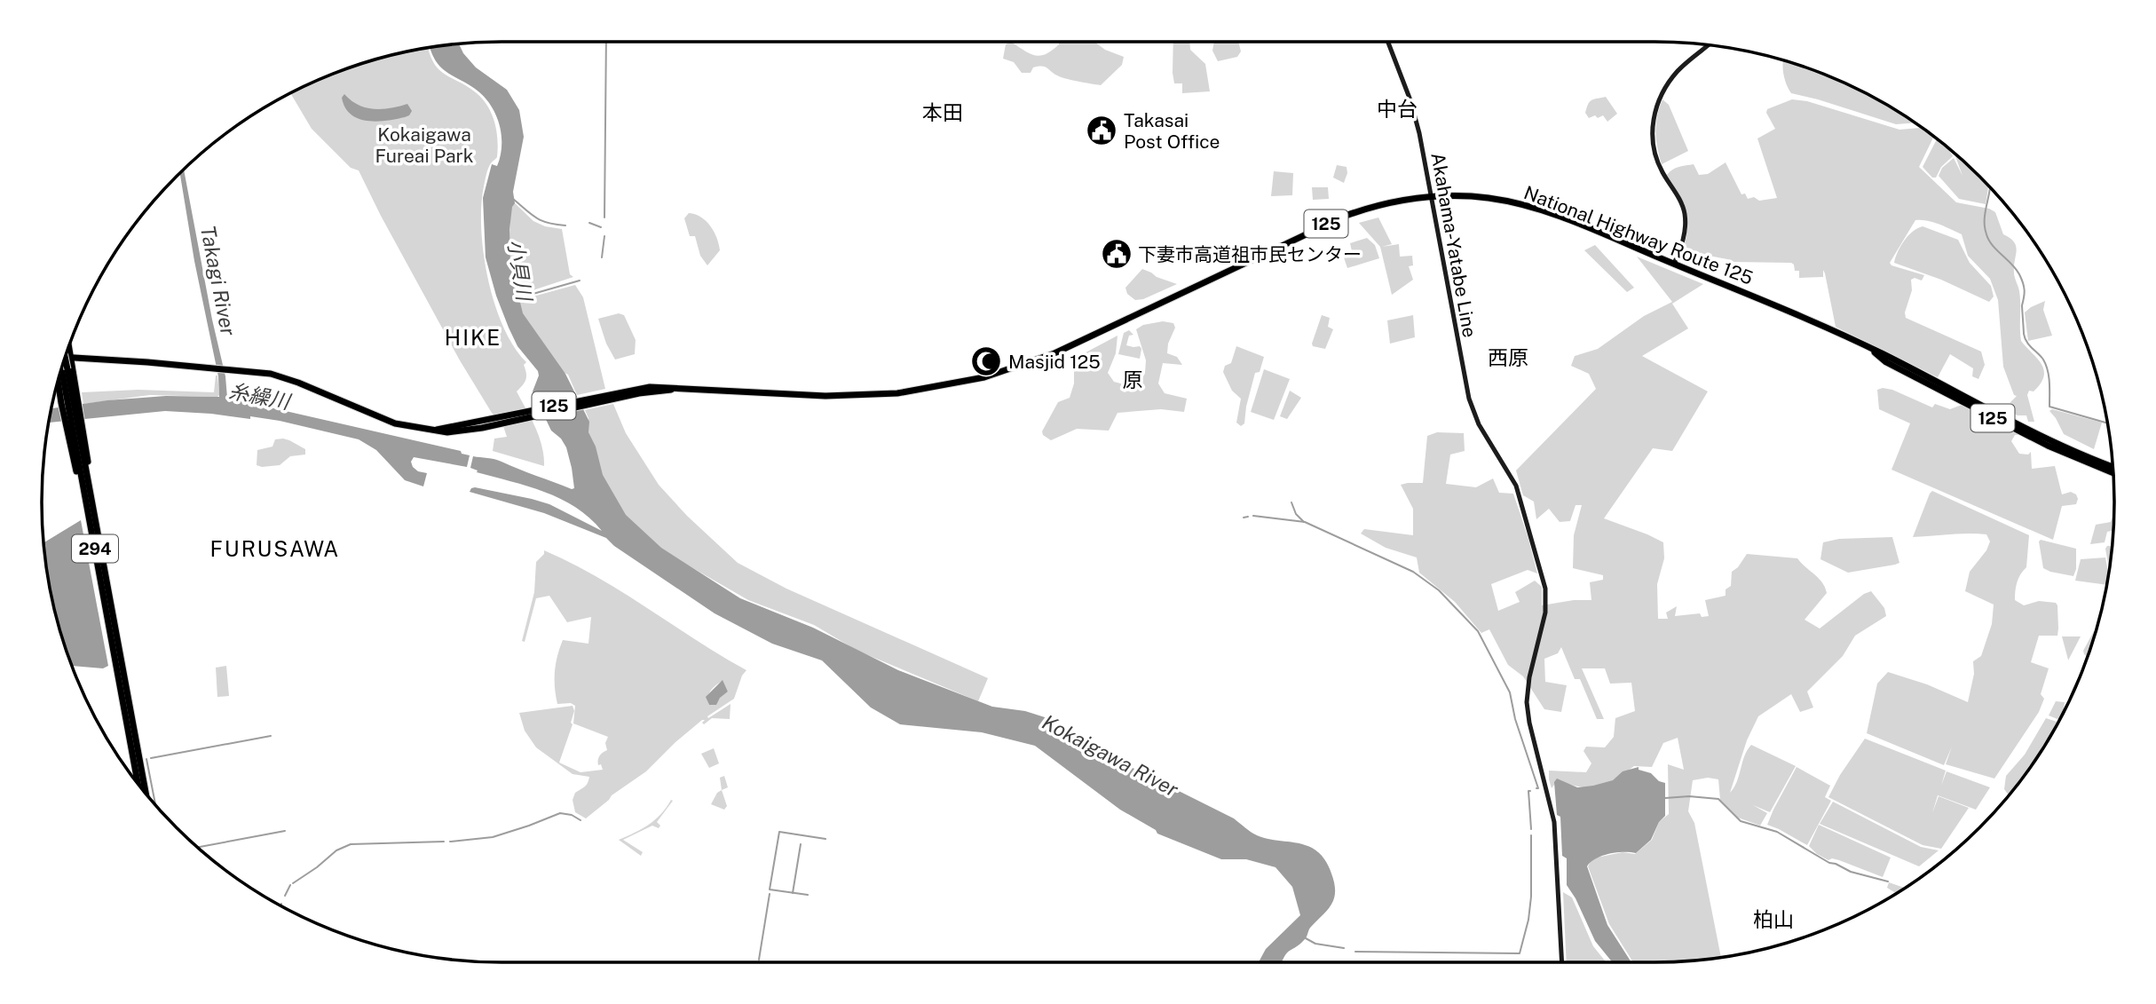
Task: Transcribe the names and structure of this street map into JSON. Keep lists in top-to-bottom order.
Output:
{
  "streets": {
    "highway": ["125", "National Highway Route 125", "294"],
    "main road": ["Akahama-Yatabe Line"]
  },
  "crossings": [
    ["125", "National Highway Route 125"],
    ["National Highway Route 125", "Akahama-Yatabe Line"],
    ["National Highway Route 125", "294"]
  ],
  "districts": [
    "中台",
    "本田",
    "HIKE",
    "西原",
    "原",
    "FURUSAWA",
    "柏山"
  ],
  "water": [
    "小貝川",
    "Takagi River",
    "糸繰川",
    "Kokaigawa River"
  ],
  "parks": ["Kokaigawa Fureai Park"],
  "places": {
    "public building": ["Takasai Post Office", "下妻市高道祖市民センター"],
    "mosque": ["Masjid 125"]
  }
}
